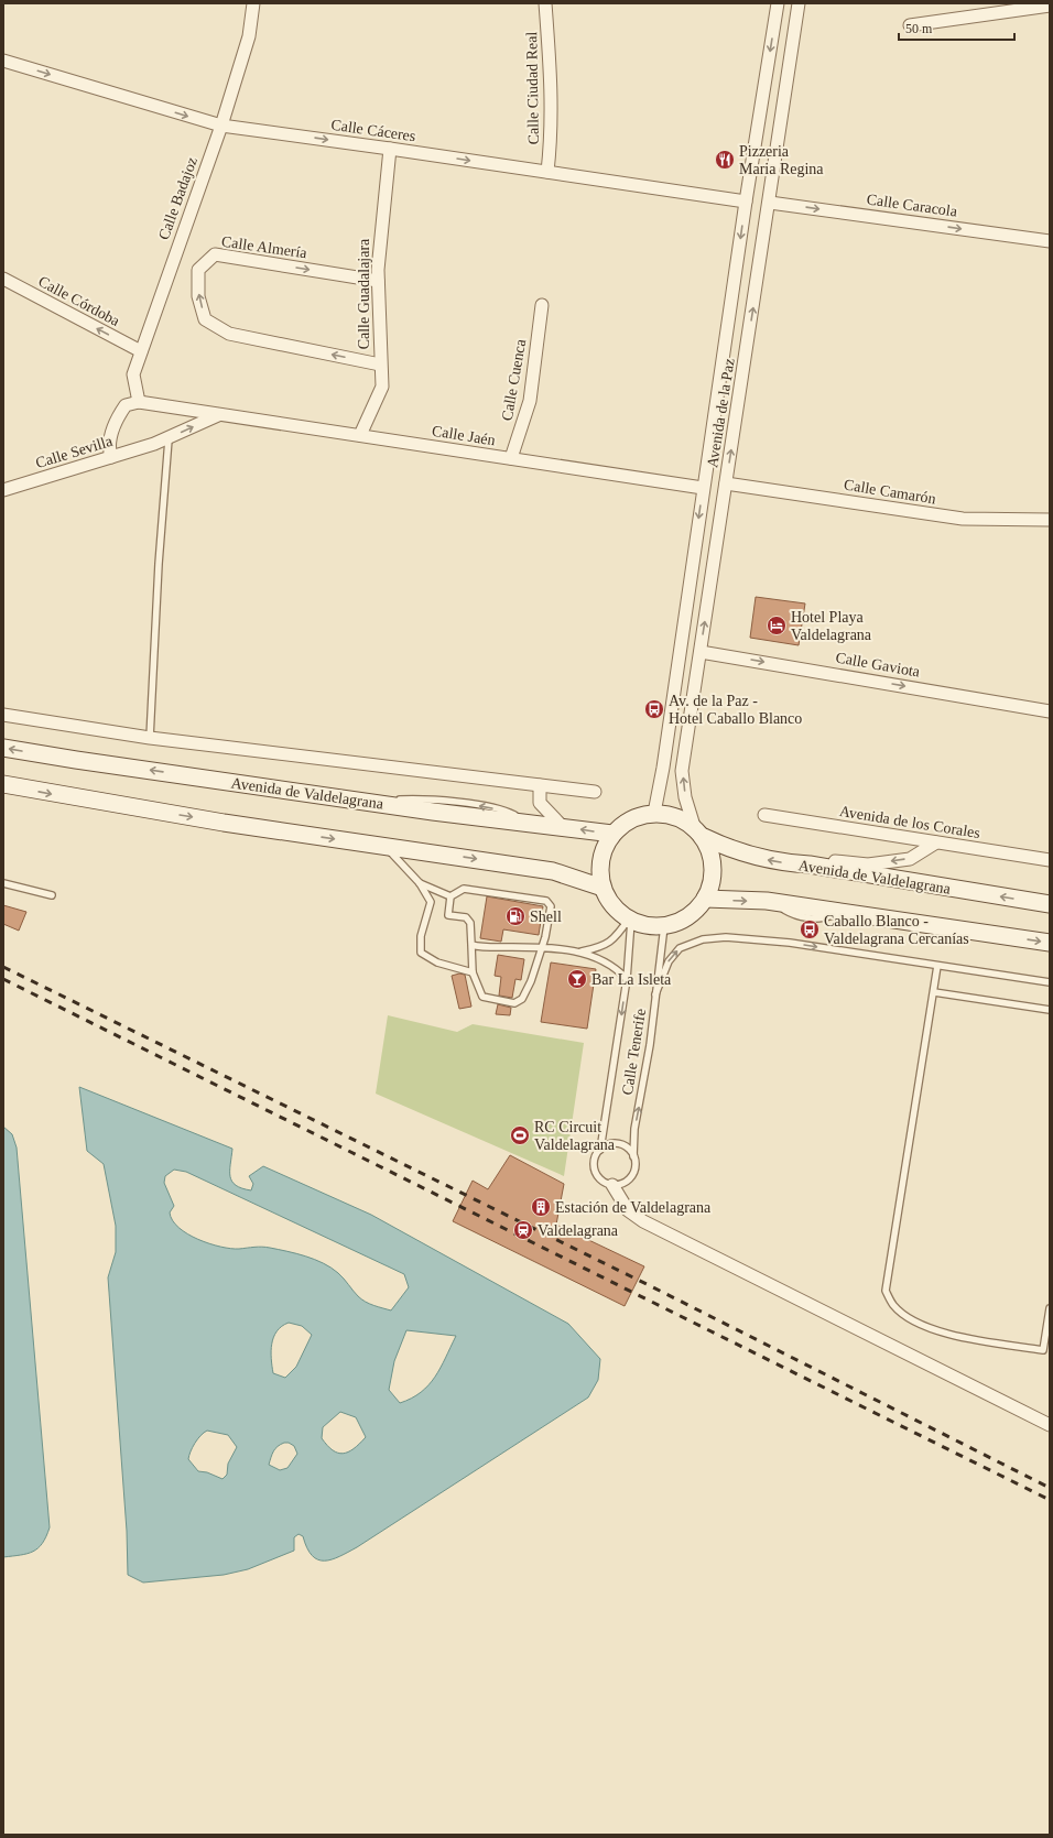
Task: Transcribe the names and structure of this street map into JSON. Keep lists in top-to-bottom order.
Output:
{
  "streets": {
    "main road": ["Avenida de Valdelagrana"],
    "street": [
      "Calle Ciudad Real",
      "Calle Cáceres",
      "Calle Badajoz",
      "Calle Caracola",
      "Calle Almería",
      "Calle Guadalajara",
      "Calle Córdoba",
      "Calle Cuenca",
      "Avenida de la Paz",
      "Calle Jaén",
      "Calle Sevilla",
      "Calle Camarón",
      "Calle Gaviota",
      "Avenida de los Corales"
    ],
    "lane": ["Calle Tenerife"]
  },
  "crossings": [
    ["Calle Ciudad Real", "Calle Cáceres"],
    ["Calle Cáceres", "Calle Badajoz"],
    ["Calle Cáceres", "Calle Guadalajara"],
    ["Calle Cáceres", "Avenida de la Paz"],
    ["Calle Badajoz", "Calle Córdoba"],
    ["Calle Badajoz", "Calle Jaén"],
    ["Calle Caracola", "Avenida de la Paz"],
    ["Calle Almería", "Calle Guadalajara"],
    ["Calle Guadalajara", "Calle Jaén"],
    ["Calle Cuenca", "Calle Jaén"],
    ["Avenida de la Paz", "Calle Jaén"],
    ["Avenida de la Paz", "Calle Camarón"],
    ["Avenida de la Paz", "Calle Gaviota"],
    ["Avenida de la Paz", "Avenida de Valdelagrana"],
    ["Avenida de la Paz", "Calle Tenerife"],
    ["Avenida de Valdelagrana", "Calle Tenerife"]
  ],
  "one_way": [
    "Calle Cáceres",
    "Calle Caracola",
    "Calle Córdoba",
    "Calle Gaviota"
  ],
  "places": {
    "restaurant": ["Pizzeria Maria Regina"],
    "hotel": ["Hotel Playa Valdelagrana"],
    "bus stop": ["Av. de la Paz - Hotel Caballo Blanco", "Caballo Blanco - Valdelagrana Cercanías"],
    "fuel station": ["Shell"],
    "bar": ["Bar La Isleta"],
    "sports": ["RC Circuit Valdelagrana"],
    "building": ["Estación de Valdelagrana"],
    "station": ["Valdelagrana"]
  },
  "scale_bar": "50 m"
}
